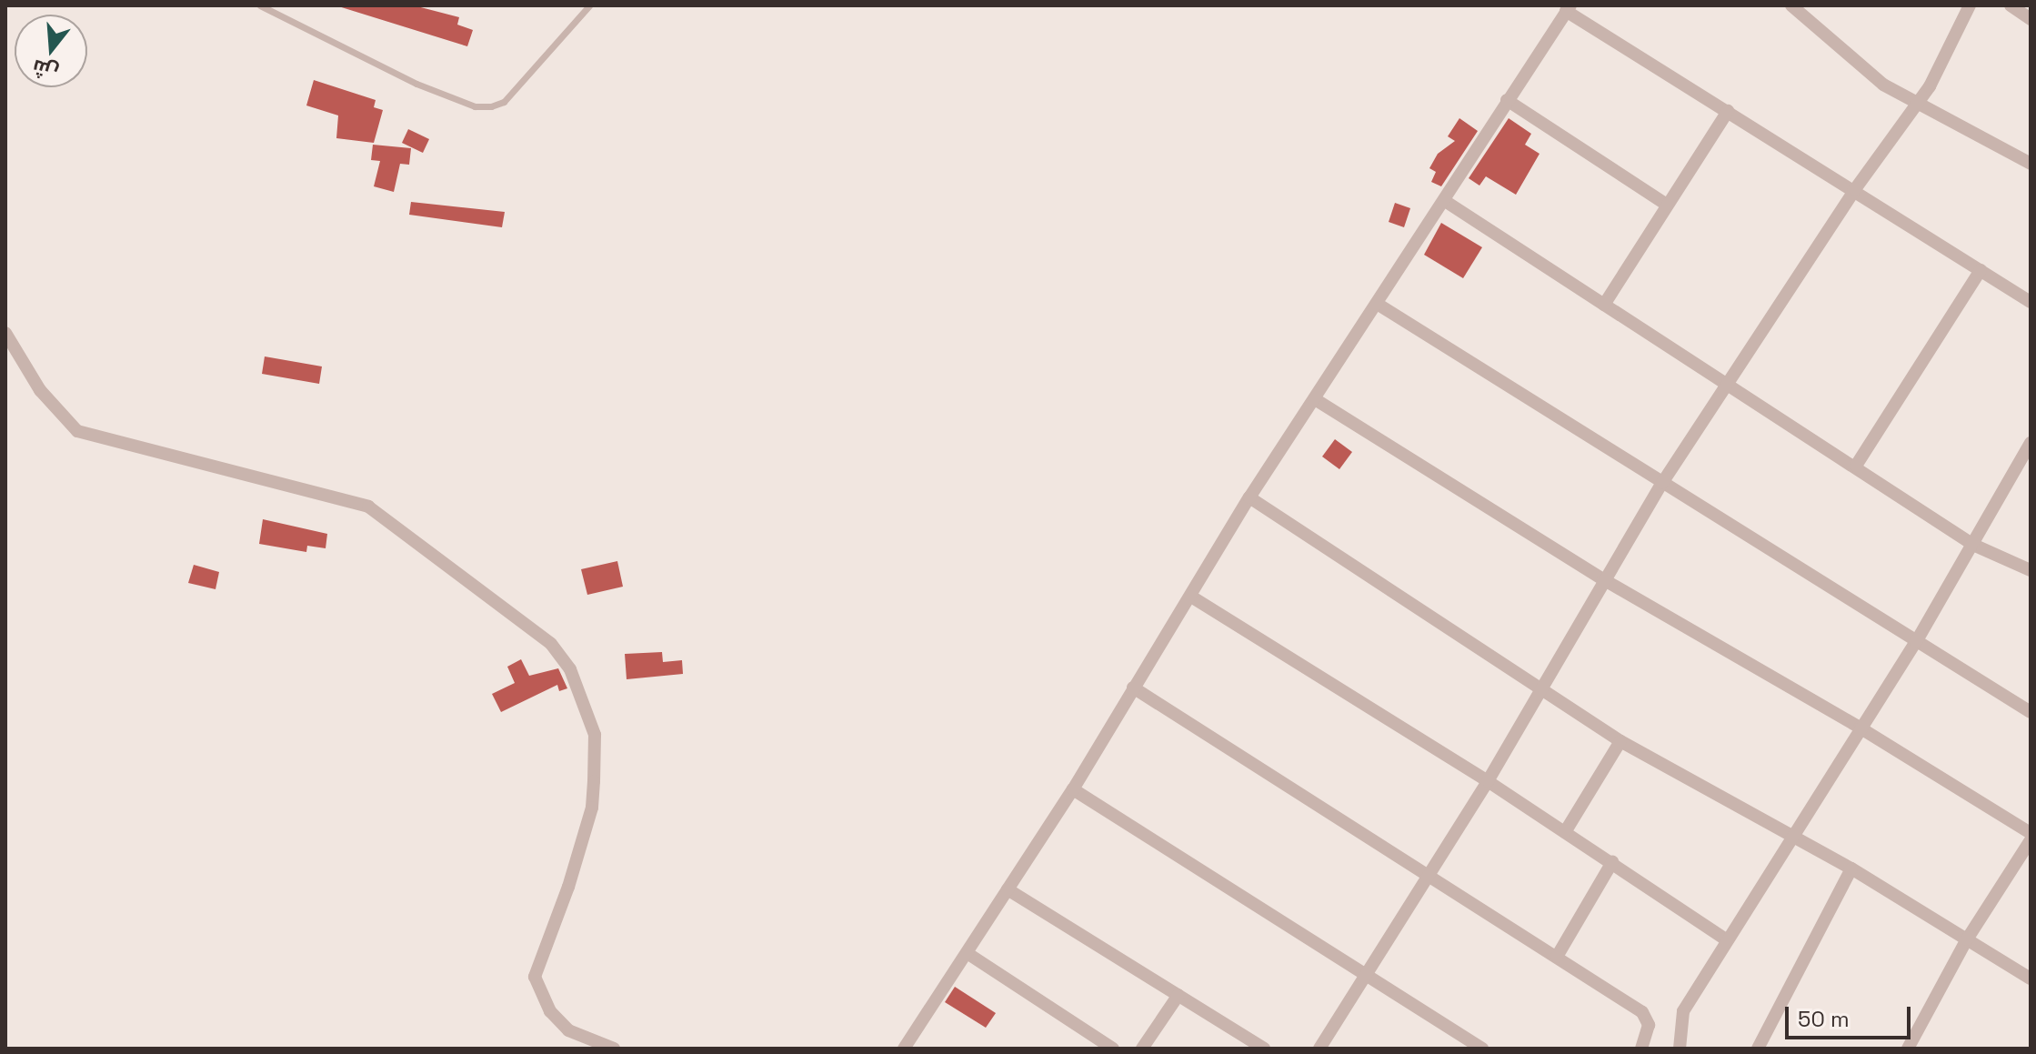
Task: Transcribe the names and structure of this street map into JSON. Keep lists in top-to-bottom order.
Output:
{
  "scale_bar": "50 m",
  "north": "bottom"
}
